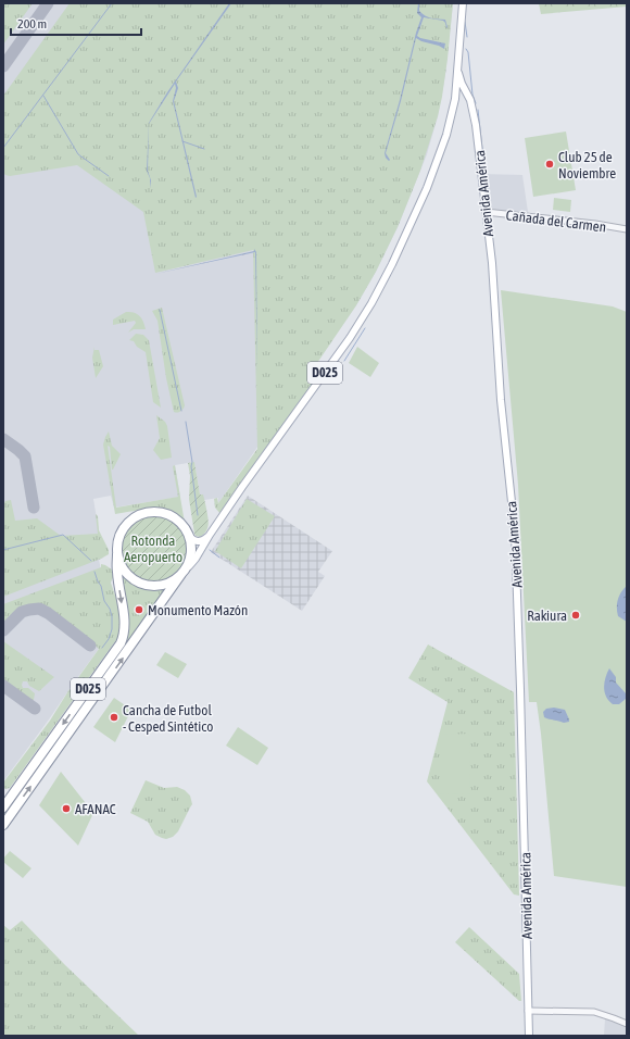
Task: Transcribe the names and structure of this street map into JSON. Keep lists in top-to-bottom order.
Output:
{
  "streets": {
    "highway": ["D025"],
    "main road": ["Avenida América"],
    "street": ["Cañada del Carmen"]
  },
  "crossings": [
    ["Avenida América", "Cañada del Carmen"],
    ["Avenida América", "D025"]
  ],
  "parks": ["Rotonda Aeropuerto"],
  "places": [
    "Club 25 de Noviembre",
    "Monumento Mazón",
    "Rakiura",
    "Cancha de Futbol - Cesped Sintético",
    "AFANAC"
  ],
  "scale_bar": "200 m"
}
